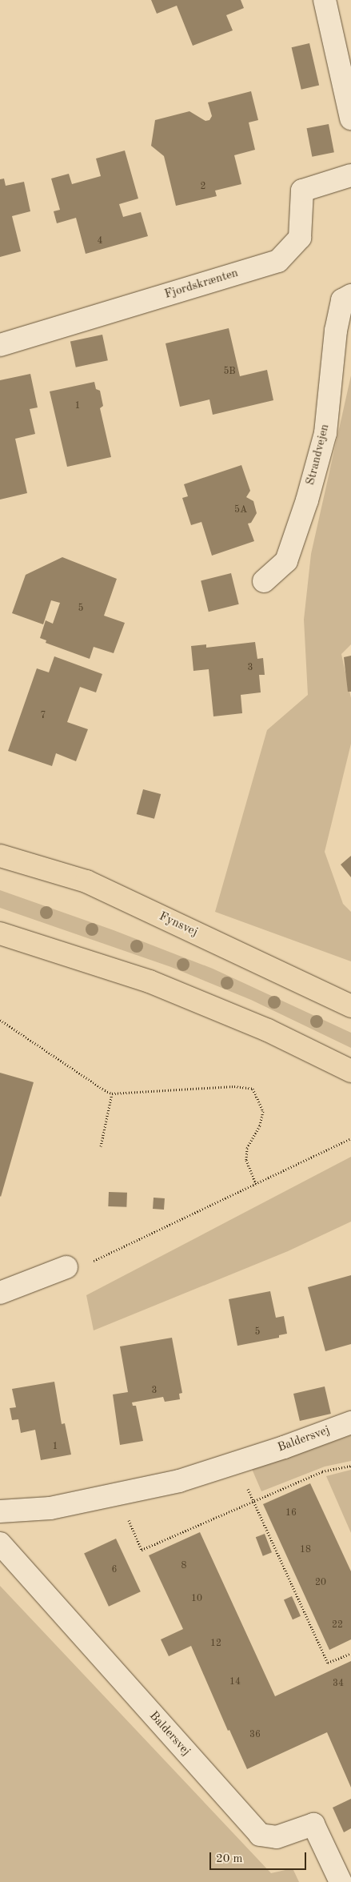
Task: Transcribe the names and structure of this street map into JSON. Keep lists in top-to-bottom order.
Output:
{
  "streets": {
    "main road": ["Fynsvej"],
    "street": ["Fjordskrænten", "Strandvejen", "Baldersvej"]
  },
  "house_numbers": [
    "2",
    "4",
    "5B",
    "1",
    "5A",
    "5",
    "3",
    "7",
    "5",
    "3",
    "1",
    "16",
    "18",
    "8",
    "6",
    "20",
    "10",
    "22",
    "12",
    "14",
    "34",
    "36"
  ],
  "scale_bar": "20 m"
}
